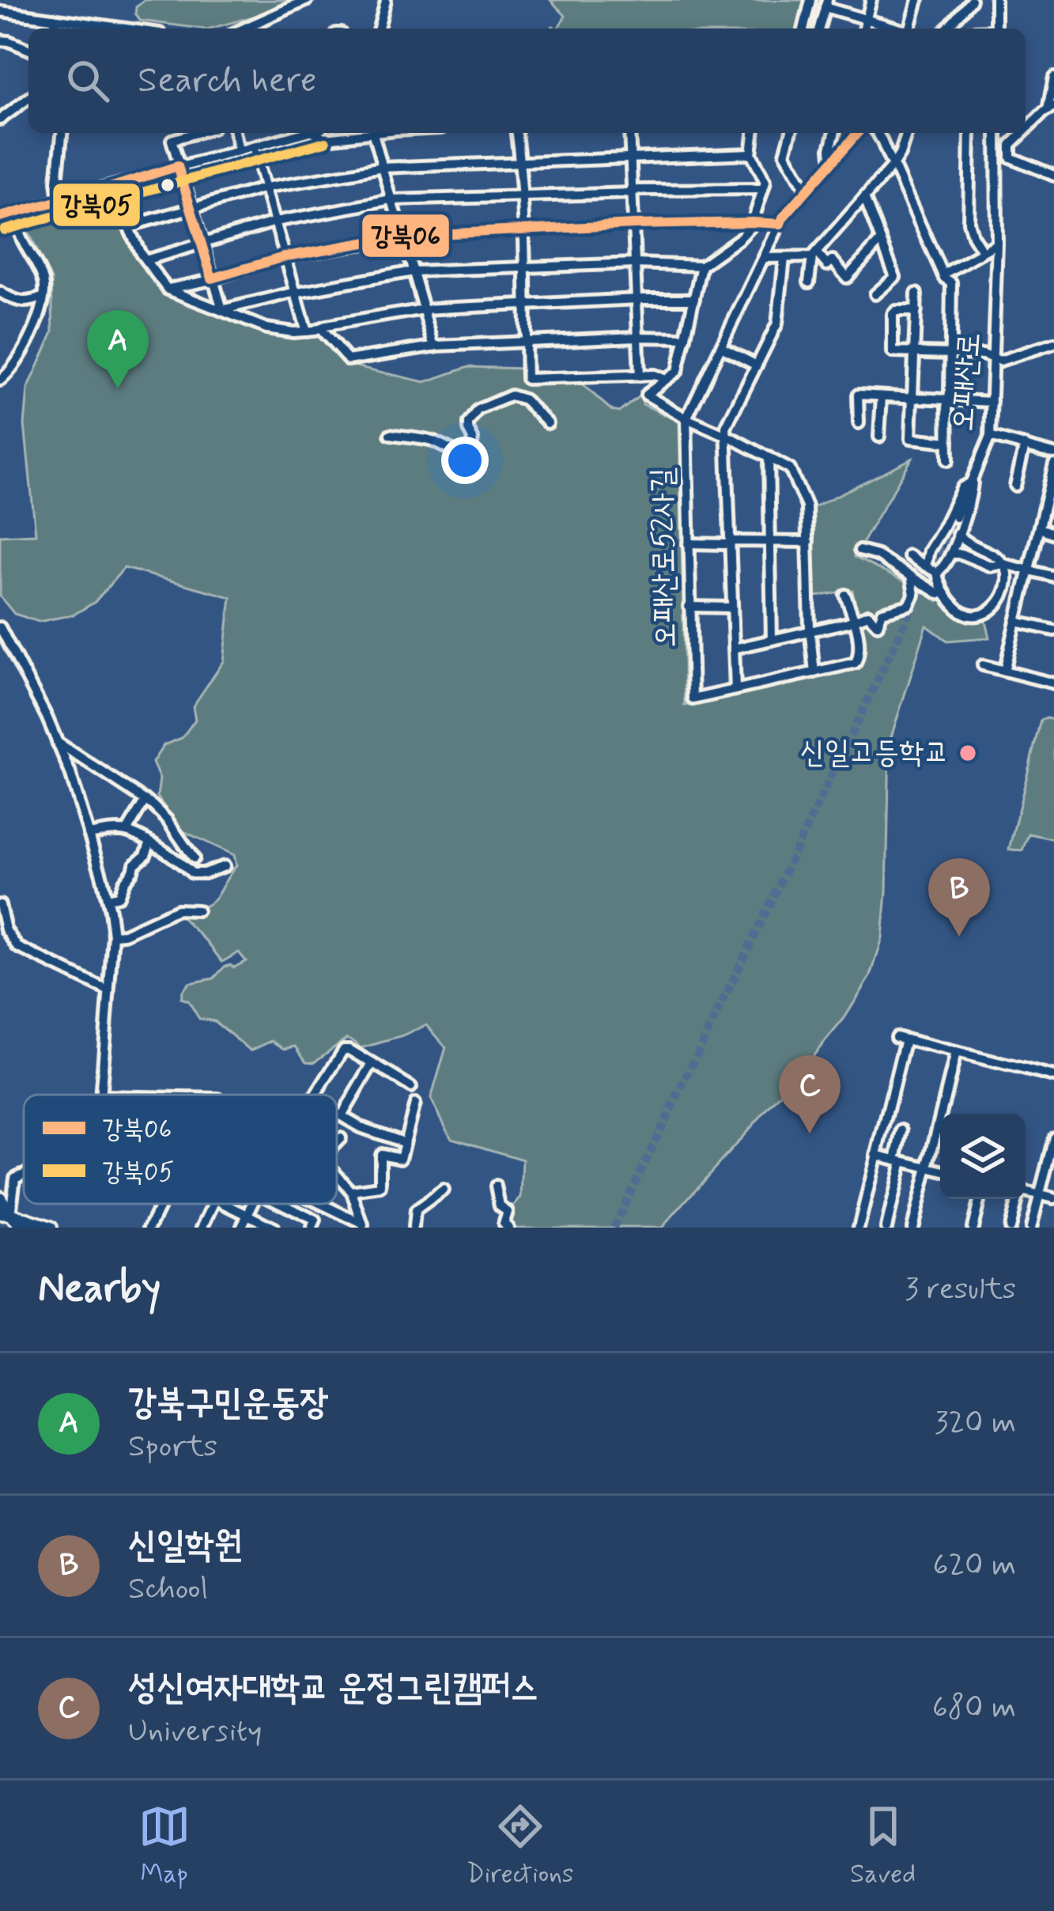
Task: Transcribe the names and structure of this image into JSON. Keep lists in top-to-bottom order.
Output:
{
  "streets": {
    "street": ["오패산로", "오패산로52사길"]
  },
  "places": ["신일고등학교"],
  "lines": ["transit line 강북06", "transit line 강북05"],
  "legend": ["강북06", "강북05"],
  "page": {
    "search": "Search here",
    "pins": ["A", "B", "C"],
    "heading": ["Nearby", "3 results"],
    "list": [
      {
        "mark": "A",
        "name": "강북구민운동장",
        "note": "Sports",
        "value": "320 m"
      },
      {
        "mark": "B",
        "name": "신일학원",
        "note": "School",
        "value": "620 m"
      },
      {
        "mark": "C",
        "name": "성신여자대학교 운정그린캠퍼스",
        "note": "University",
        "value": "680 m"
      }
    ],
    "nav": ["Map", "Directions", "Saved"]
  }
}
